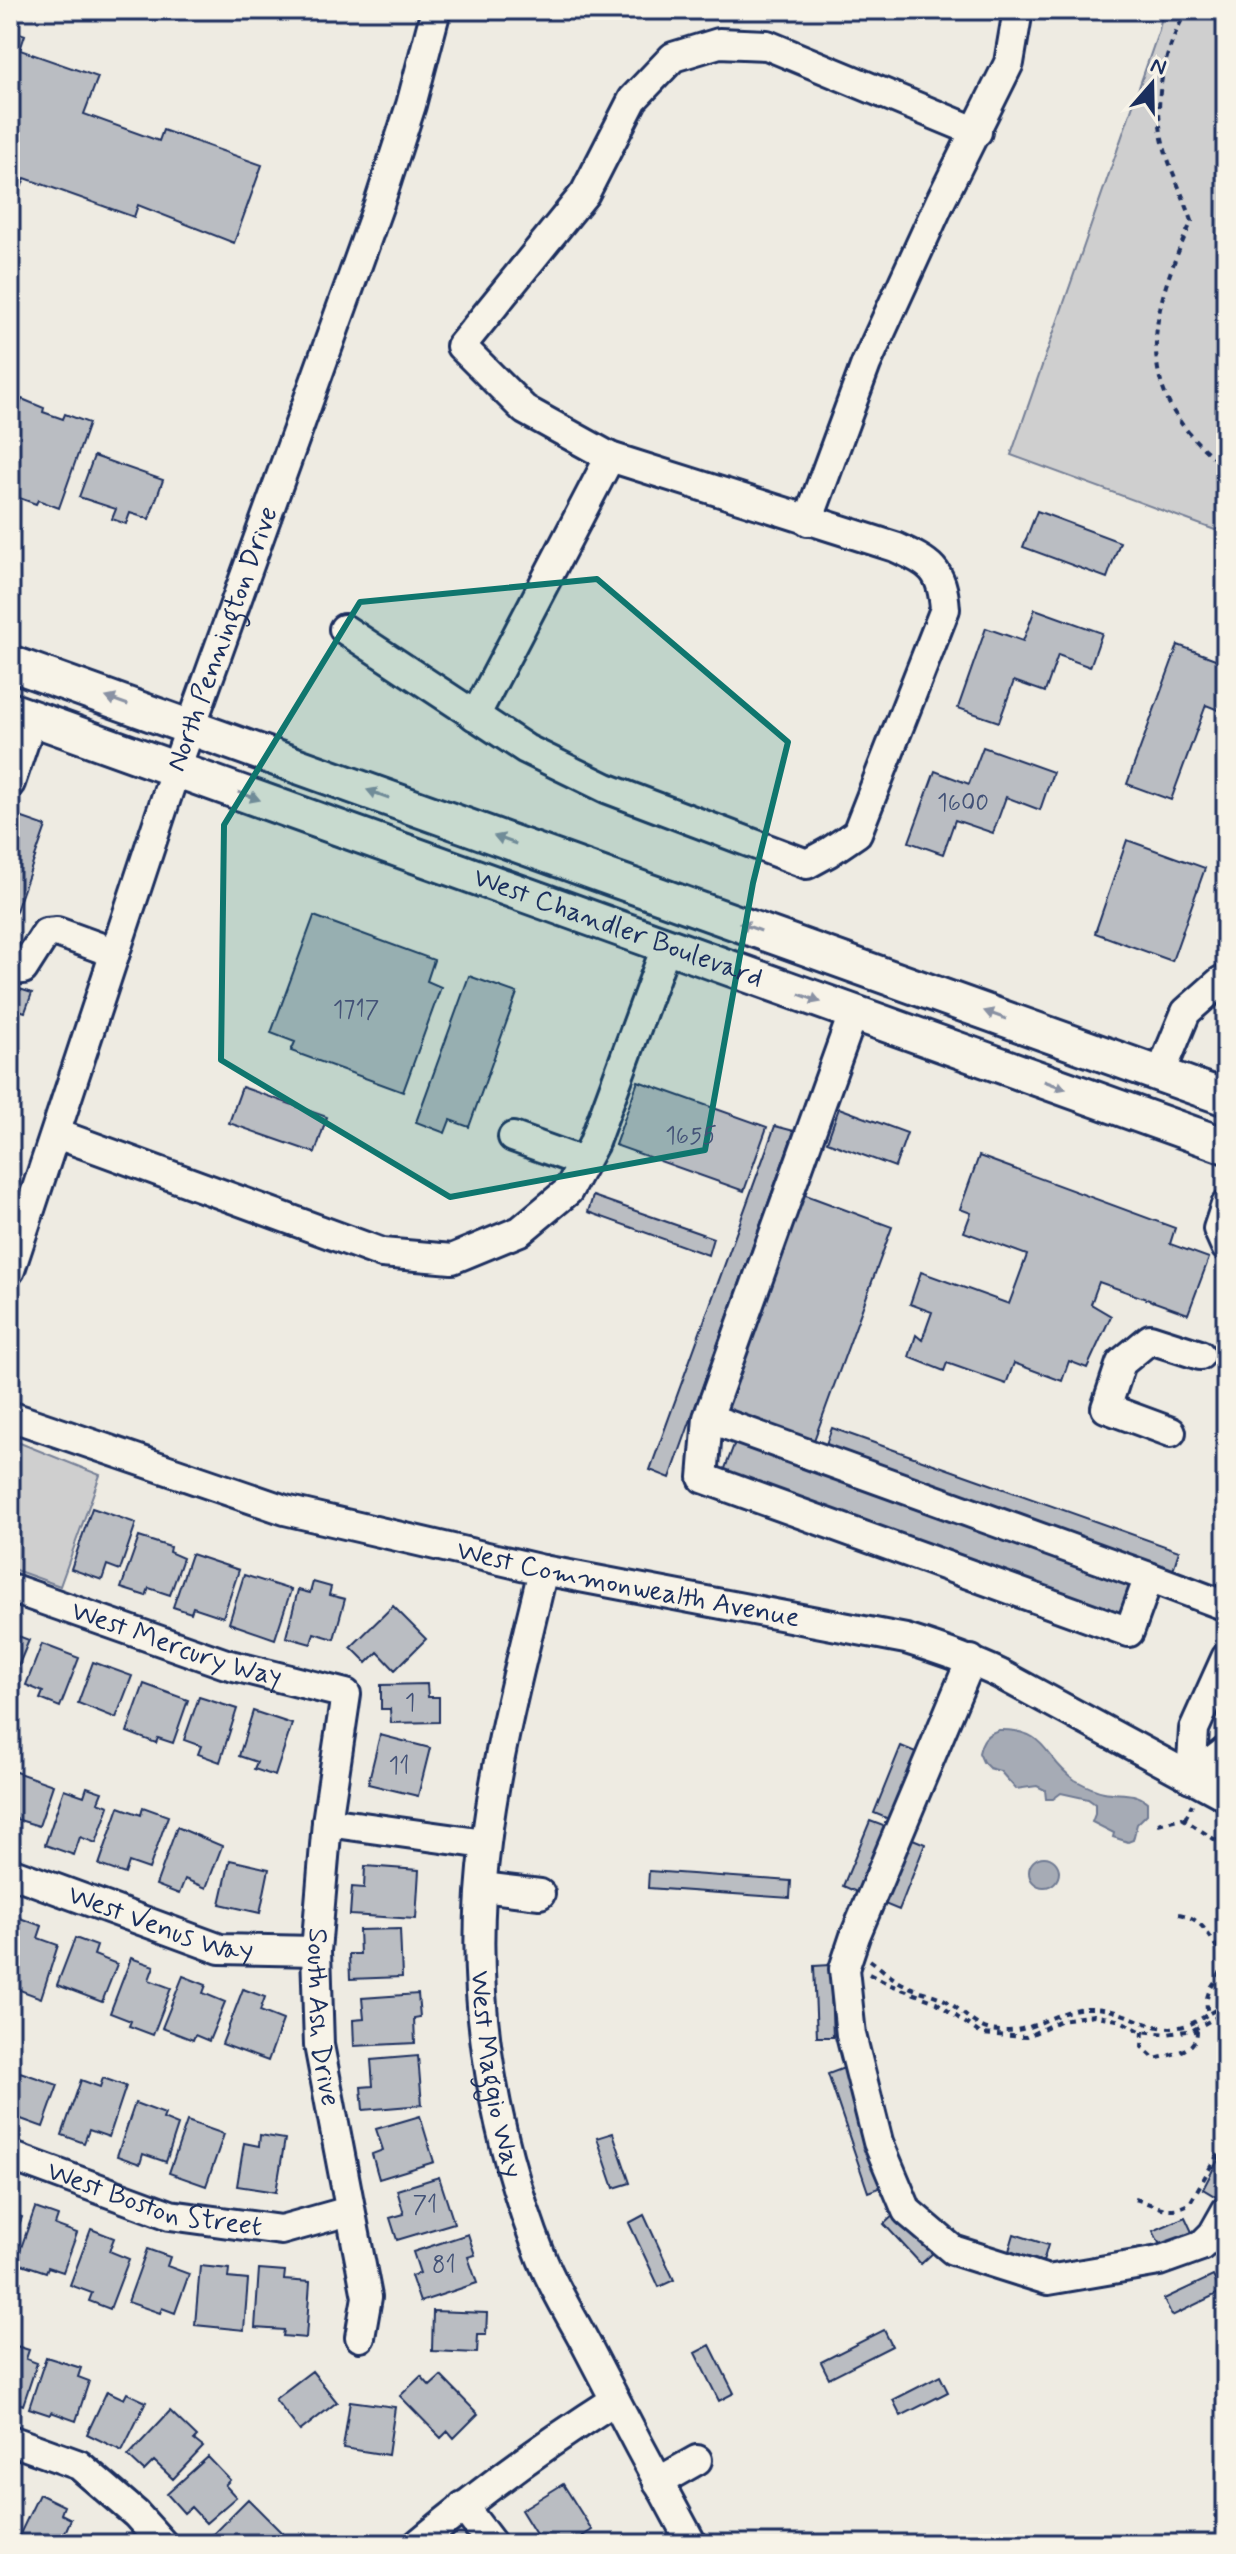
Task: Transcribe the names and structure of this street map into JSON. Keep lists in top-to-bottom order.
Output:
{
  "streets": {
    "main road": ["West Chandler Boulevard"],
    "street": [
      "North Pennington Drive",
      "West Commonwealth Avenue",
      "West Mercury Way",
      "West Venus Way",
      "South Ash Drive",
      "West Maggio Way",
      "West Boston Street"
    ]
  },
  "crossings": [
    ["North Pennington Drive", "West Chandler Boulevard"],
    ["West Commonwealth Avenue", "West Maggio Way"],
    ["West Mercury Way", "South Ash Drive"],
    ["West Venus Way", "South Ash Drive"],
    ["South Ash Drive", "West Boston Street"]
  ],
  "house_numbers": [
    "1600",
    "1717",
    "1655",
    "1",
    "11",
    "71",
    "81"
  ],
  "north": "top"
}
